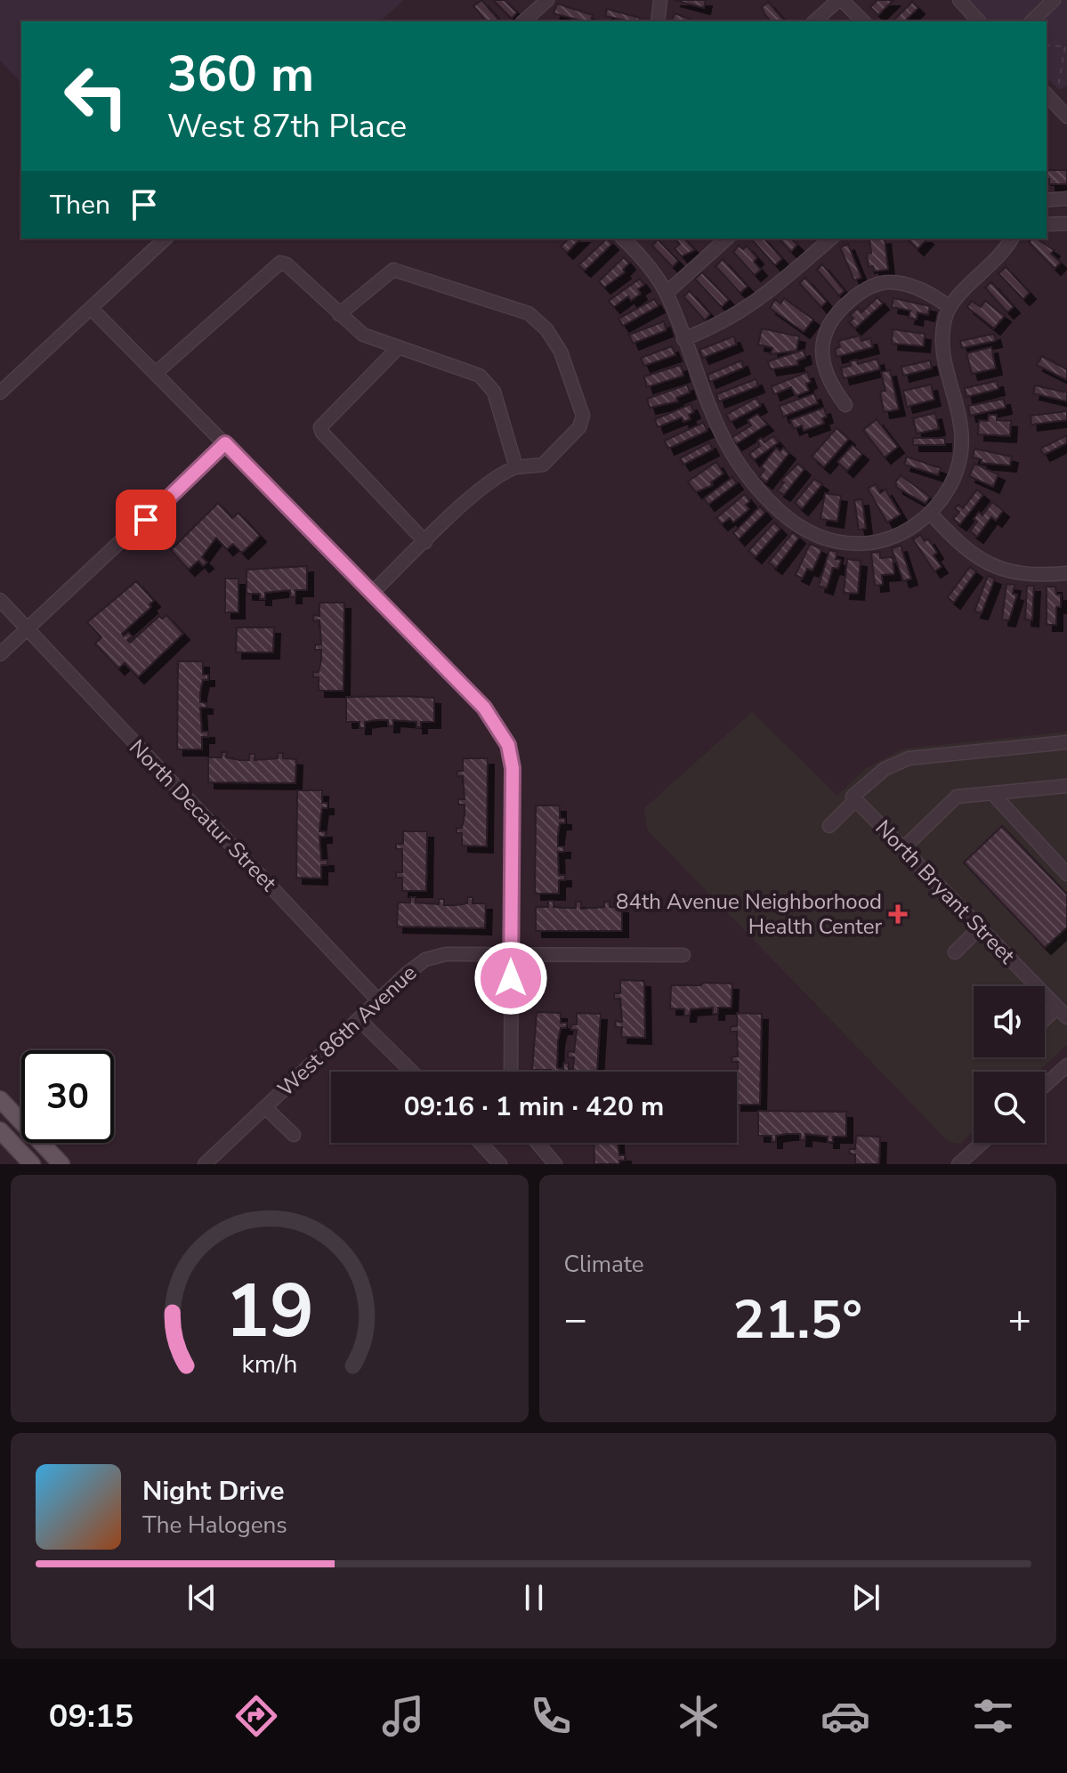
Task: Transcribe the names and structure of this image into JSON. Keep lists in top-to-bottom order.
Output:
{
  "streets": {
    "street": ["North Decatur Street", "North Bryant Street", "West 86th Avenue"]
  },
  "crossings": [
    ["North Decatur Street", "West 86th Avenue"]
  ],
  "places": {
    "health": ["84th Avenue Neighborhood Health Center"]
  },
  "page": {
    "turn": ["360 m", "West 87th Place"],
    "then": "Then",
    "limit": "30",
    "trip": "09:16 · 1 min · 420 m",
    "tile": "Climate",
    "heat": ["−", "21.5°", "+"],
    "song": ["Night Drive", "The Halogens"],
    "tabs": "09:15",
    "gauge": ["19", "km/h"]
  }
}
